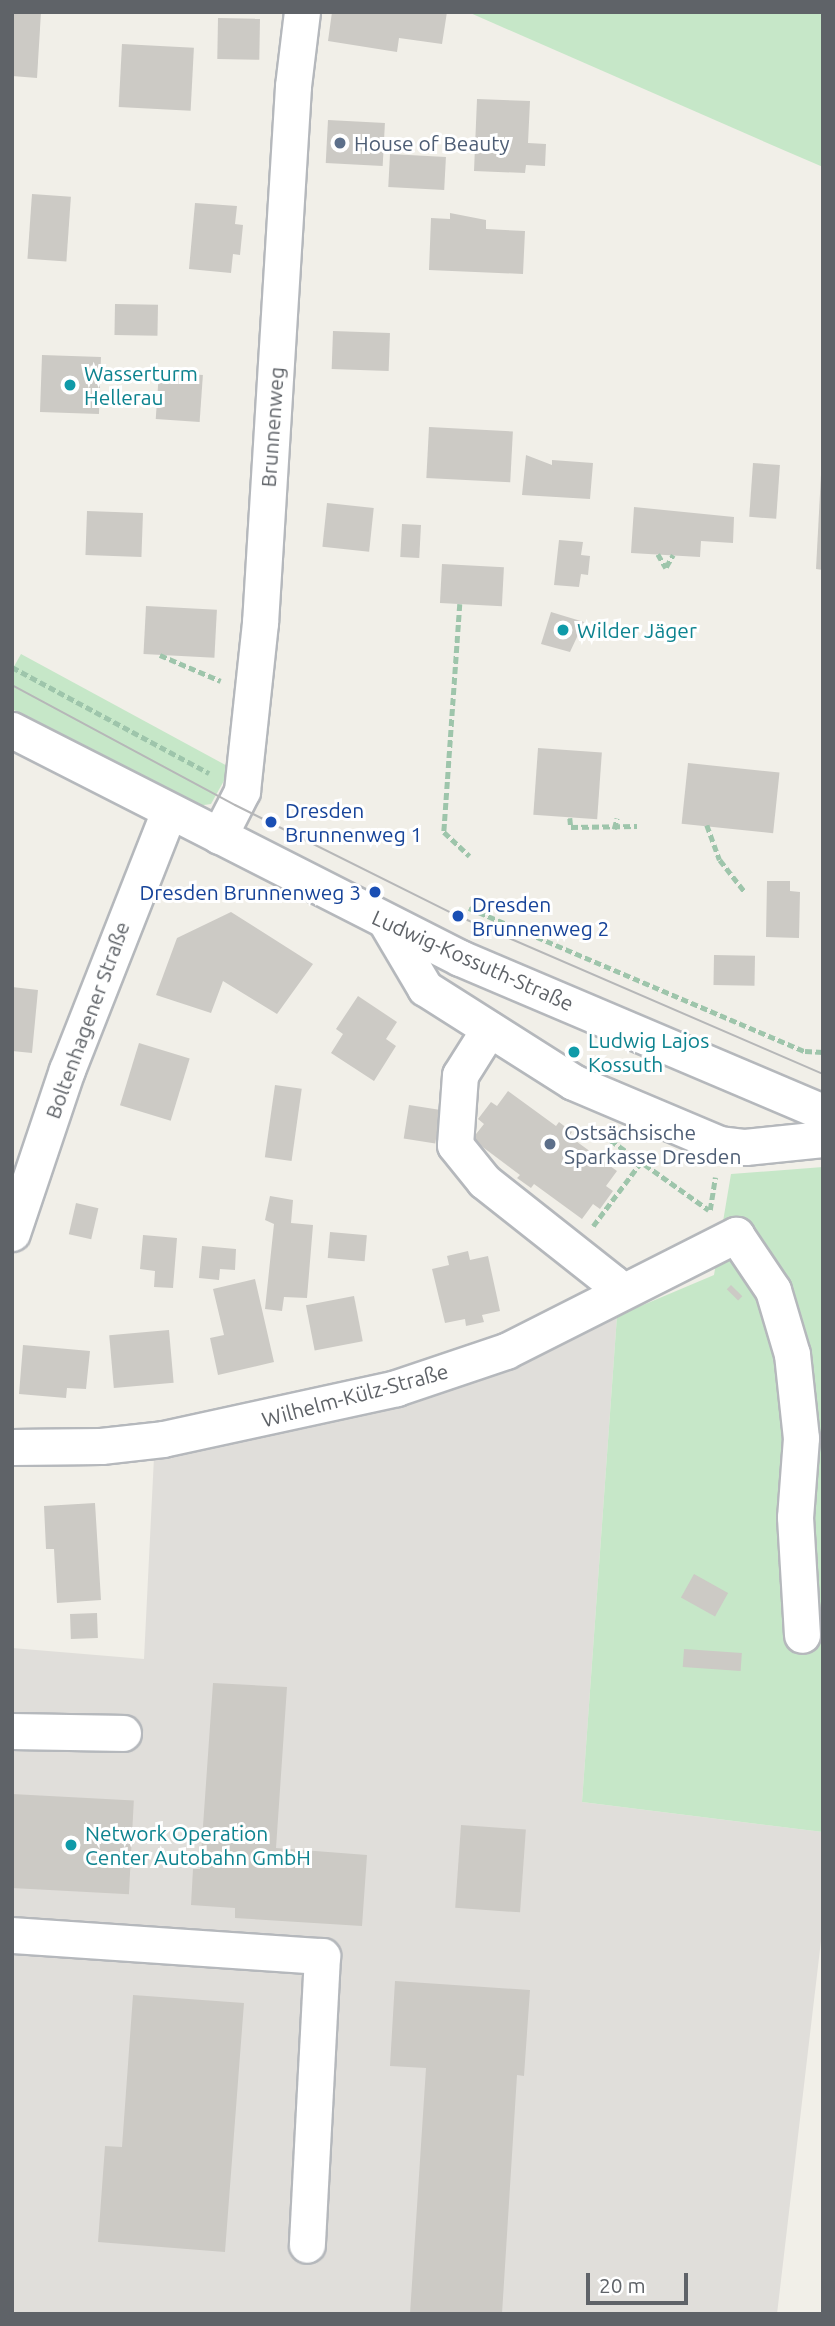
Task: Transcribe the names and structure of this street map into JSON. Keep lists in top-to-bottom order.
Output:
{
  "streets": {
    "street": [
      "Brunnenweg",
      "Ludwig-Kossuth-Straße",
      "Boltenhagener Straße",
      "Wilhelm-Külz-Straße"
    ]
  },
  "crossings": [
    ["Brunnenweg", "Ludwig-Kossuth-Straße"],
    ["Ludwig-Kossuth-Straße", "Boltenhagener Straße"]
  ],
  "places": [
    "House of Beauty",
    "Wasserturm Hellerau",
    "Wilder Jäger",
    "Dresden Brunnenweg 1",
    "Dresden Brunnenweg 3",
    "Dresden Brunnenweg 2",
    "Ludwig Lajos Kossuth",
    "Ostsächsische Sparkasse Dresden",
    "Network Operation Center Autobahn GmbH"
  ],
  "scale_bar": "20 m"
}
